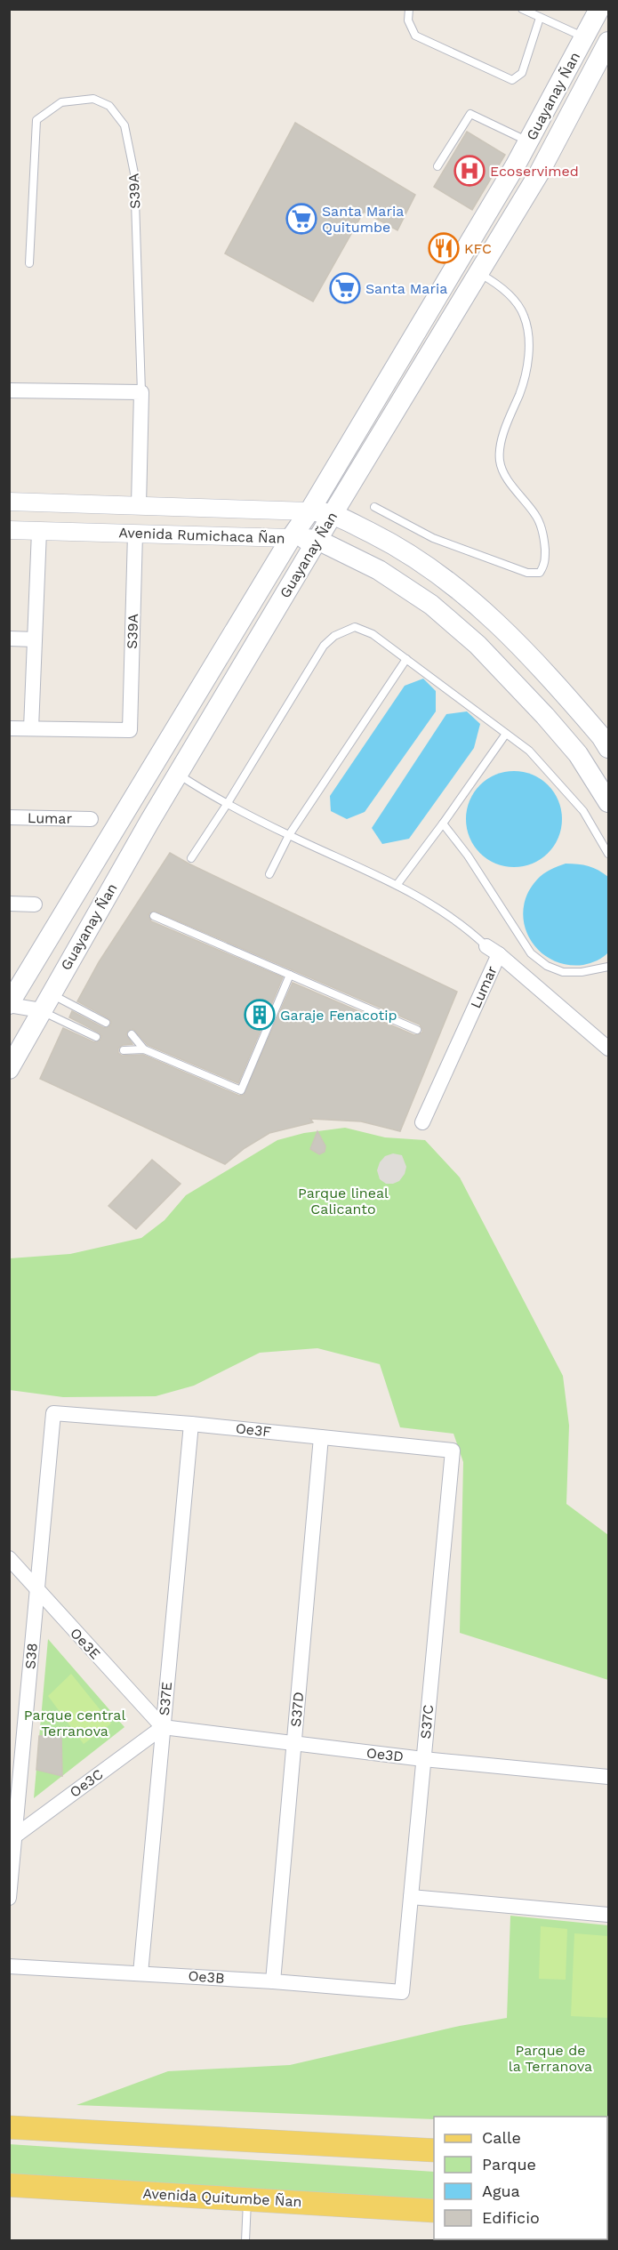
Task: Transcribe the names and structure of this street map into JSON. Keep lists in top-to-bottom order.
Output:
{
  "streets": {
    "main road": ["Guayanay Ñan", "Avenida Rumichaca Ñan", "Avenida Quitumbe Ñan"],
    "street": [
      "S39A",
      "Lumar",
      "Oe3F",
      "Oe3E",
      "S38",
      "S37E",
      "S37D",
      "S37C",
      "Oe3D",
      "Oe3C",
      "Oe3B"
    ]
  },
  "crossings": [
    ["Guayanay Ñan", "Avenida Rumichaca Ñan"],
    ["S39A", "Avenida Rumichaca Ñan"],
    ["Oe3F", "S38"],
    ["Oe3F", "S37E"],
    ["Oe3F", "S37D"],
    ["Oe3F", "S37C"],
    ["Oe3E", "S38"],
    ["Oe3E", "S37E"],
    ["Oe3E", "Oe3D"],
    ["Oe3E", "Oe3C"],
    ["S38", "Oe3C"],
    ["S37E", "Oe3D"],
    ["S37E", "Oe3C"],
    ["S37E", "Oe3B"],
    ["S37D", "Oe3D"],
    ["S37D", "Oe3B"],
    ["S37C", "Oe3D"],
    ["S37C", "Oe3B"],
    ["Oe3D", "Oe3C"]
  ],
  "parks": ["Parque lineal Calicanto", "Parque central Terranova", "Parque de la Terranova"],
  "places": {
    "hospital": ["Ecoservimed"],
    "supermarket": ["Santa Maria Quitumbe", "Santa Maria"],
    "restaurant": ["KFC"],
    "building": ["Garaje Fenacotip"]
  },
  "legend": [
    "Calle",
    "Parque",
    "Agua",
    "Edificio"
  ]
}
